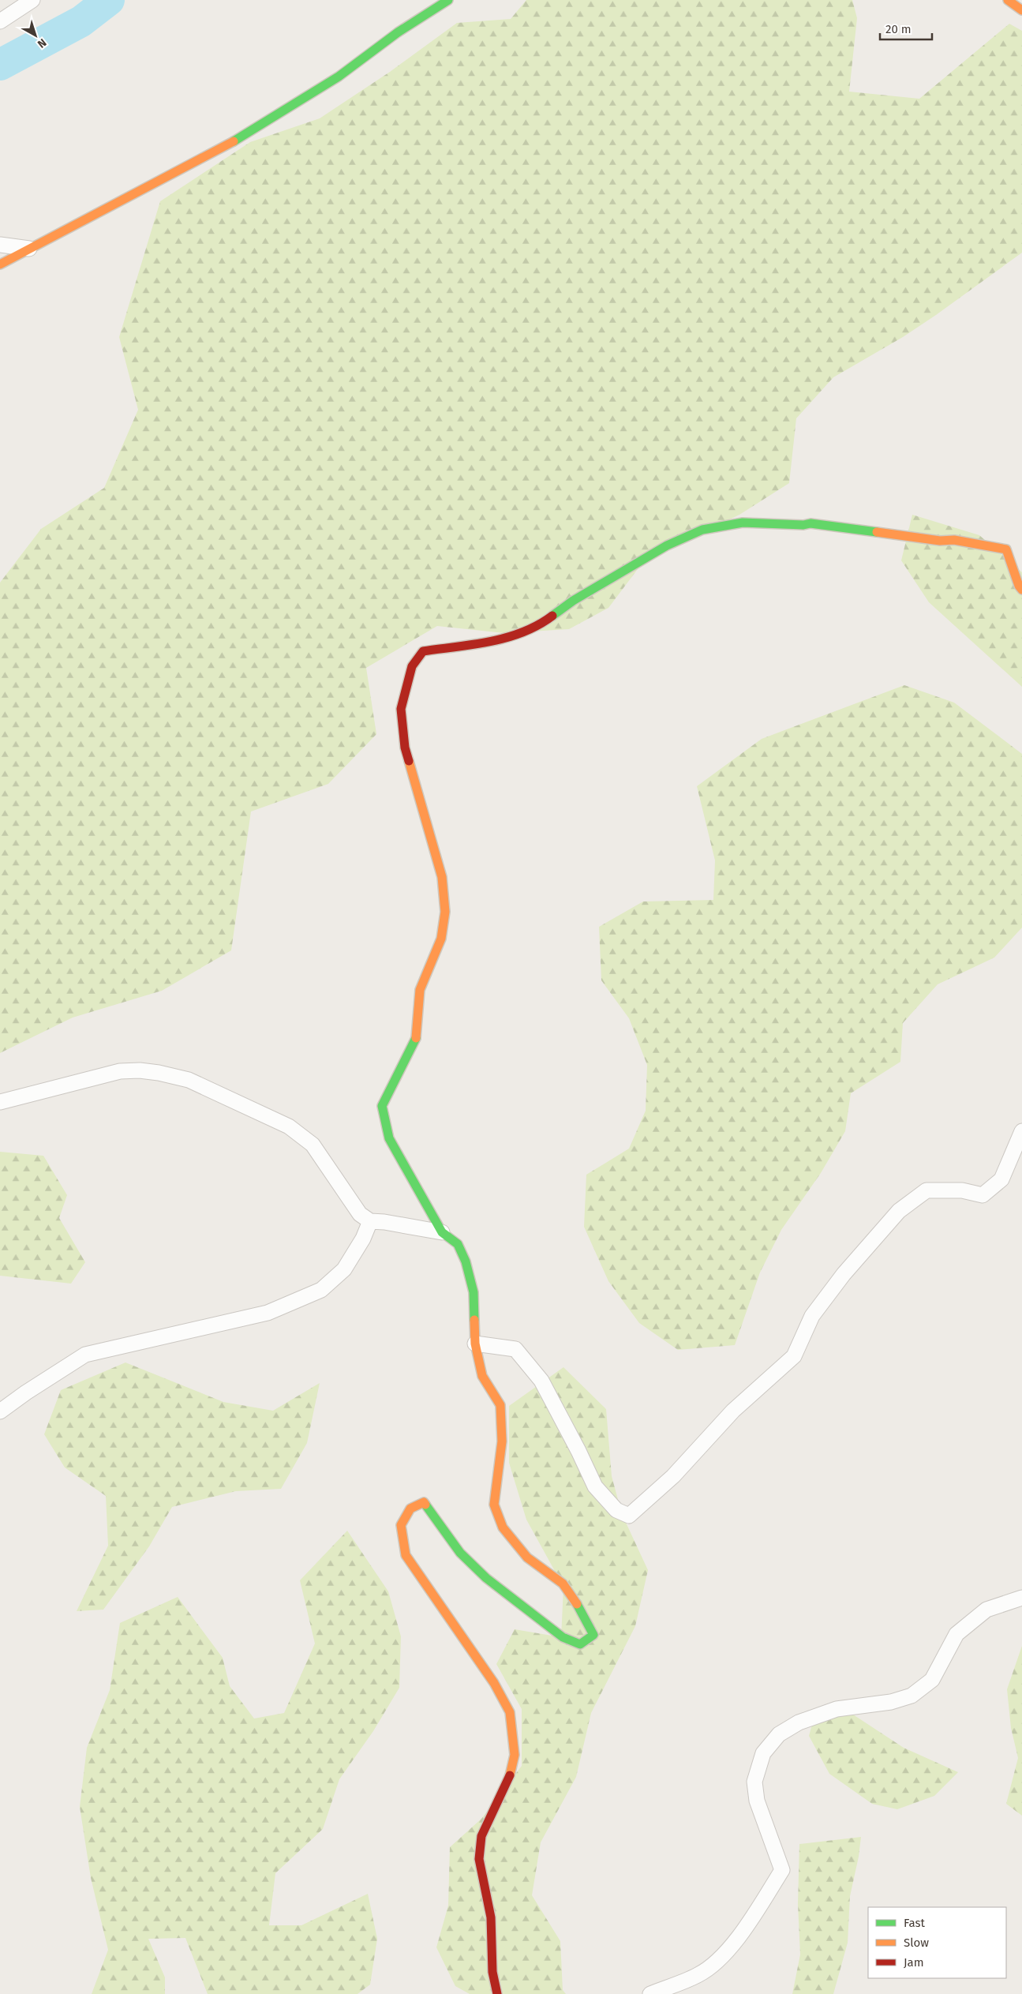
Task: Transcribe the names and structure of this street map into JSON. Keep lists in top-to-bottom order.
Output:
{
  "legend": ["Fast", "Slow", "Jam"],
  "scale_bar": "20 m",
  "north": "bottom right"
}
